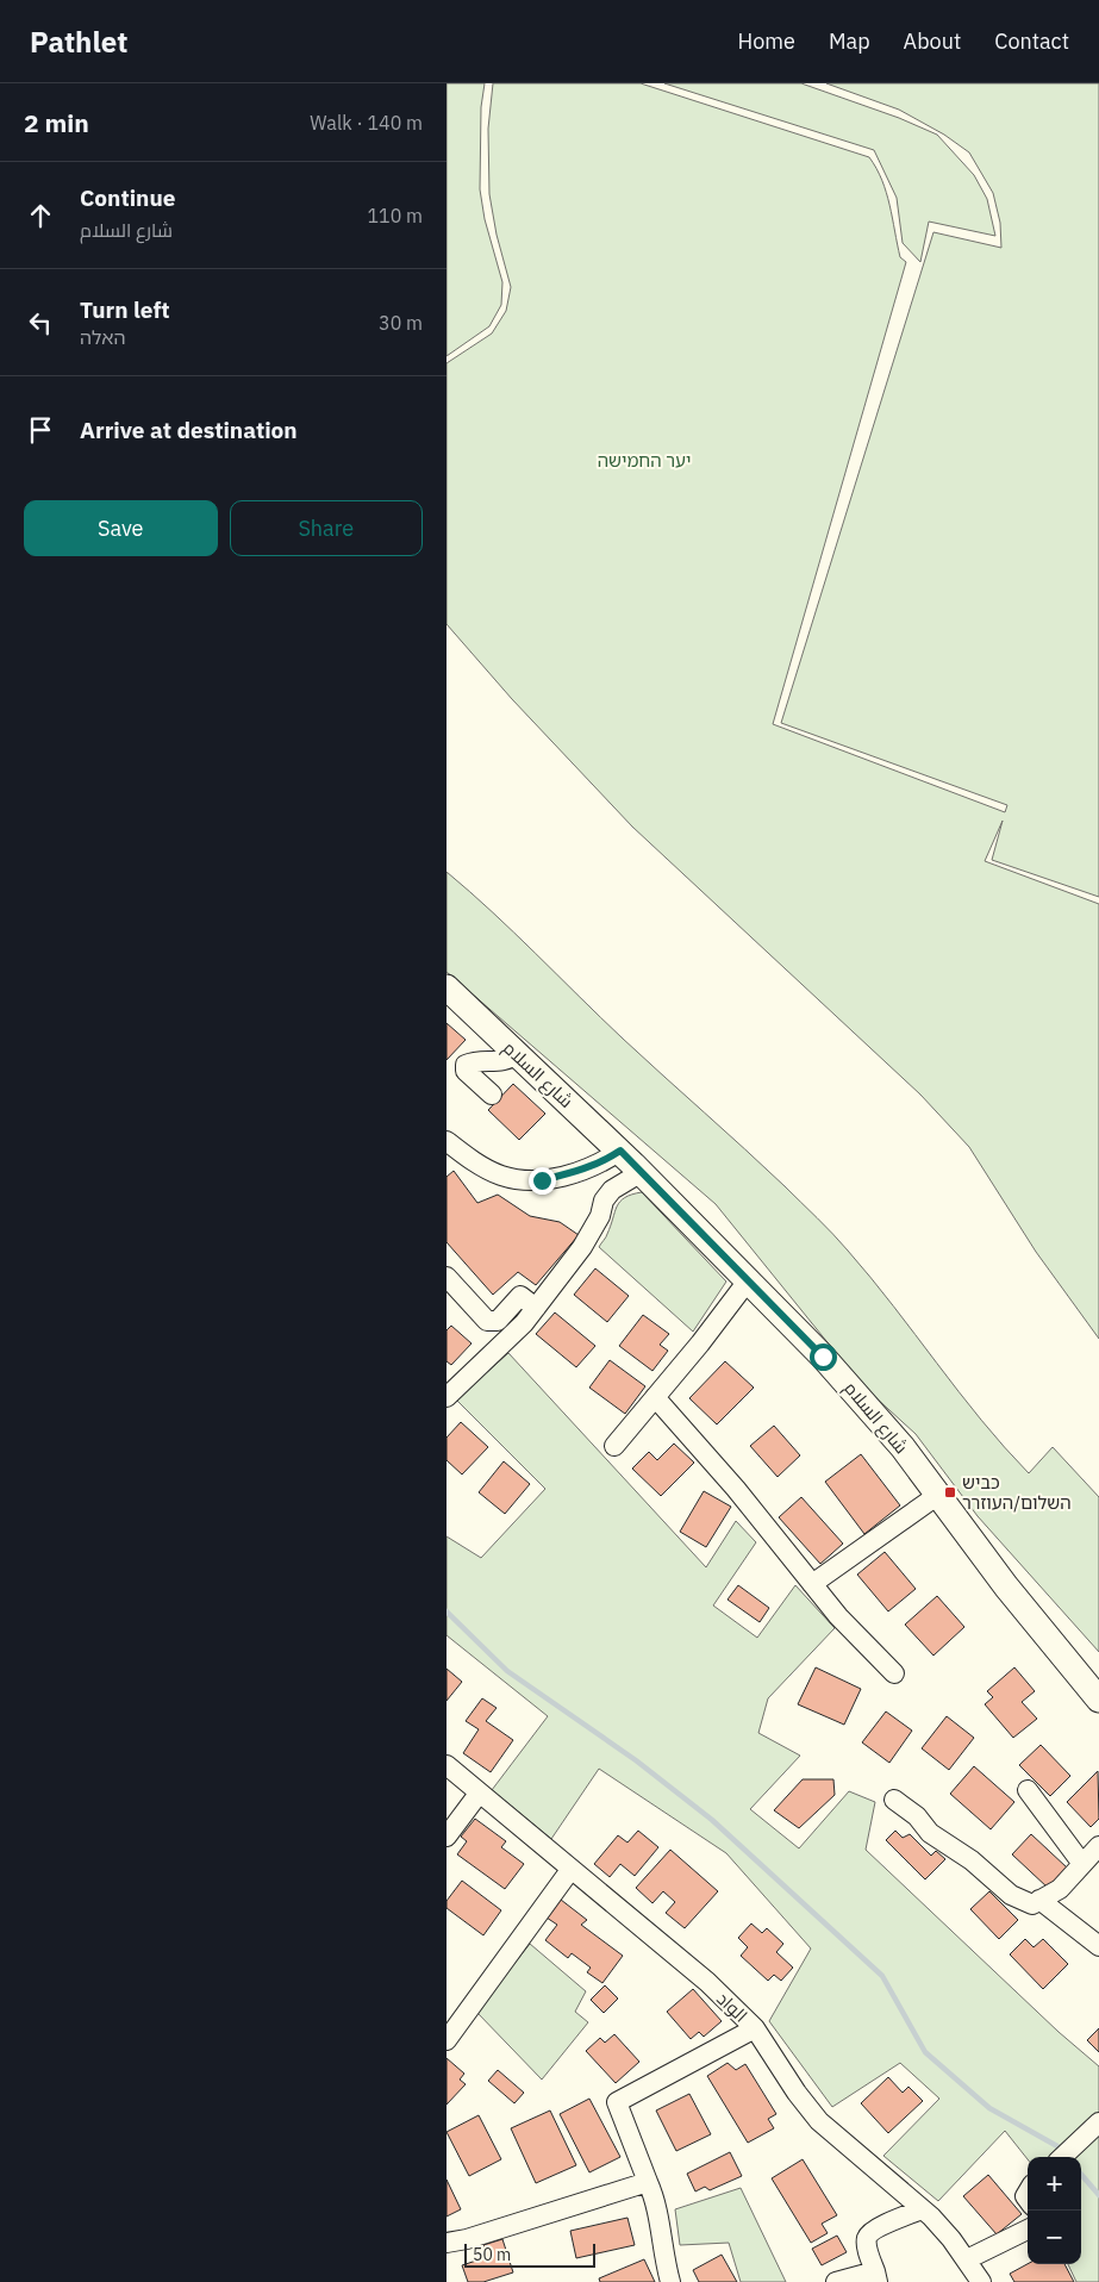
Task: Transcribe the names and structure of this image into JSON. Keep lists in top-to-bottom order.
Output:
{
  "streets": {
    "main road": ["شارع السلام"],
    "street": ["الواد"]
  },
  "parks": ["יער החמישה"],
  "places": {
    "transit": ["כביש השלום/העוזרר"]
  },
  "scale_bar": "50 m",
  "page": {
    "header": "Pathlet",
    "nav": [
      "Home",
      "Map",
      "About",
      "Contact"
    ],
    "heading": ["2 min", "Walk · 140 m"],
    "list": [
      ["Continue", "شارع السلام", "110 m"],
      ["Turn left", "האלה", "30 m"],
      "Arrive at destination"
    ],
    "buttons": ["Save", "Share"],
    "map_buttons": ["+", "−"],
    "scale": "50 m"
  }
}
